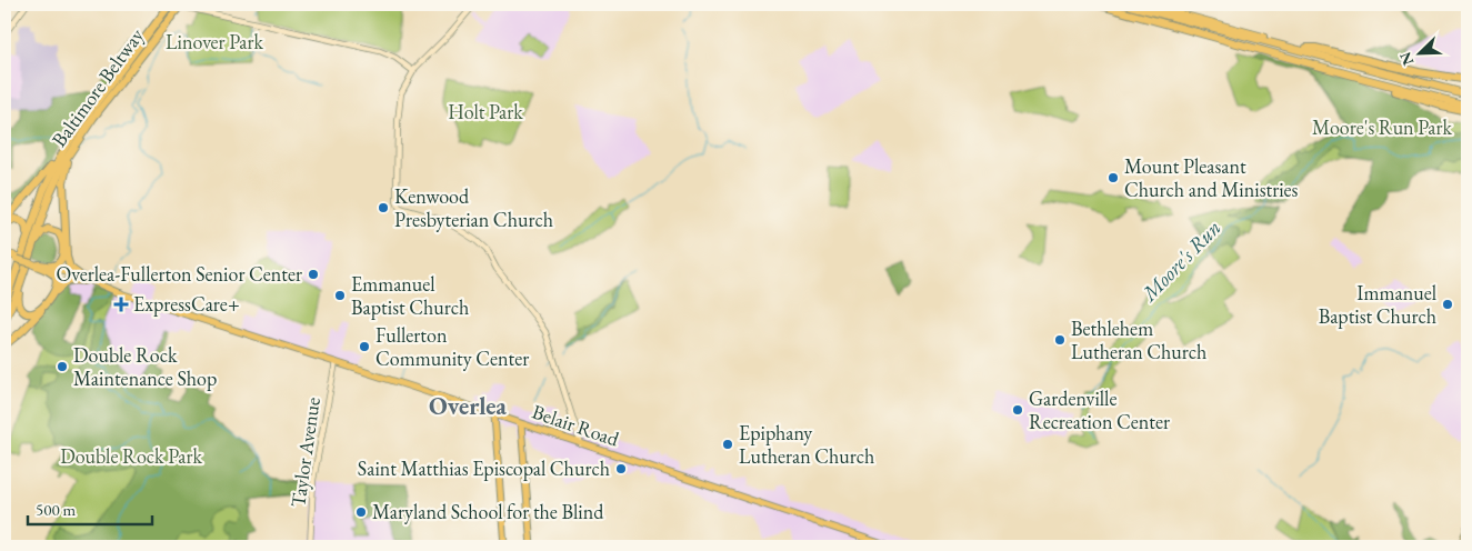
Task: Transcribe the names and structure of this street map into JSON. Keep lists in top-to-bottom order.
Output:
{
  "streets": {
    "highway": ["Baltimore Beltway", "Belair Road"],
    "main road": ["Taylor Avenue"]
  },
  "crossings": [
    ["Baltimore Beltway", "Belair Road"],
    ["Belair Road", "Taylor Avenue"]
  ],
  "districts": ["Overlea"],
  "water": ["Moore's Run"],
  "parks": [
    "Linover Park",
    "Holt Park",
    "Moore's Run Park",
    "Double Rock Park"
  ],
  "places": {
    "other": [
      "Mount Pleasant Church and Ministries",
      "Kenwood Presbyterian Church",
      "Overlea-Fullerton Senior Center",
      "Emmanuel Baptist Church",
      "Immanuel Baptist Church",
      "Bethlehem Lutheran Church",
      "Fullerton Community Center",
      "Double Rock Maintenance Shop",
      "Gardenville Recreation Center",
      "Epiphany Lutheran Church",
      "Saint Matthias Episcopal Church",
      "Maryland School for the Blind"
    ],
    "health": ["ExpressCare+"]
  },
  "scale_bar": "500 m",
  "north": "bottom left"
}
